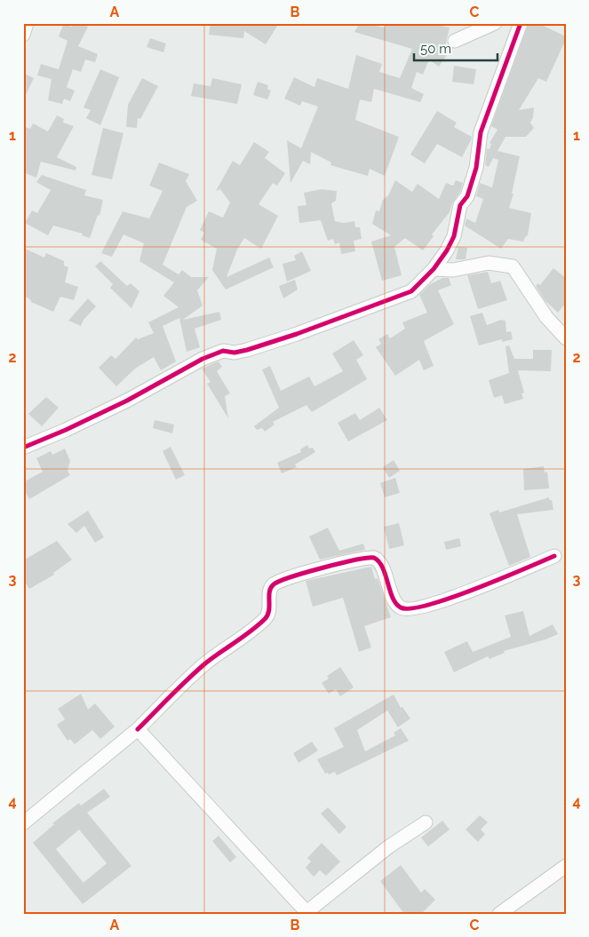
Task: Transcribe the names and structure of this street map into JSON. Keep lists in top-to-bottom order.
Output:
{
  "scale_bar": "50 m",
  "grid": {
    "columns": ["A", "B", "C"],
    "rows": [
      "1",
      "2",
      "3",
      "4"
    ]
  }
}
